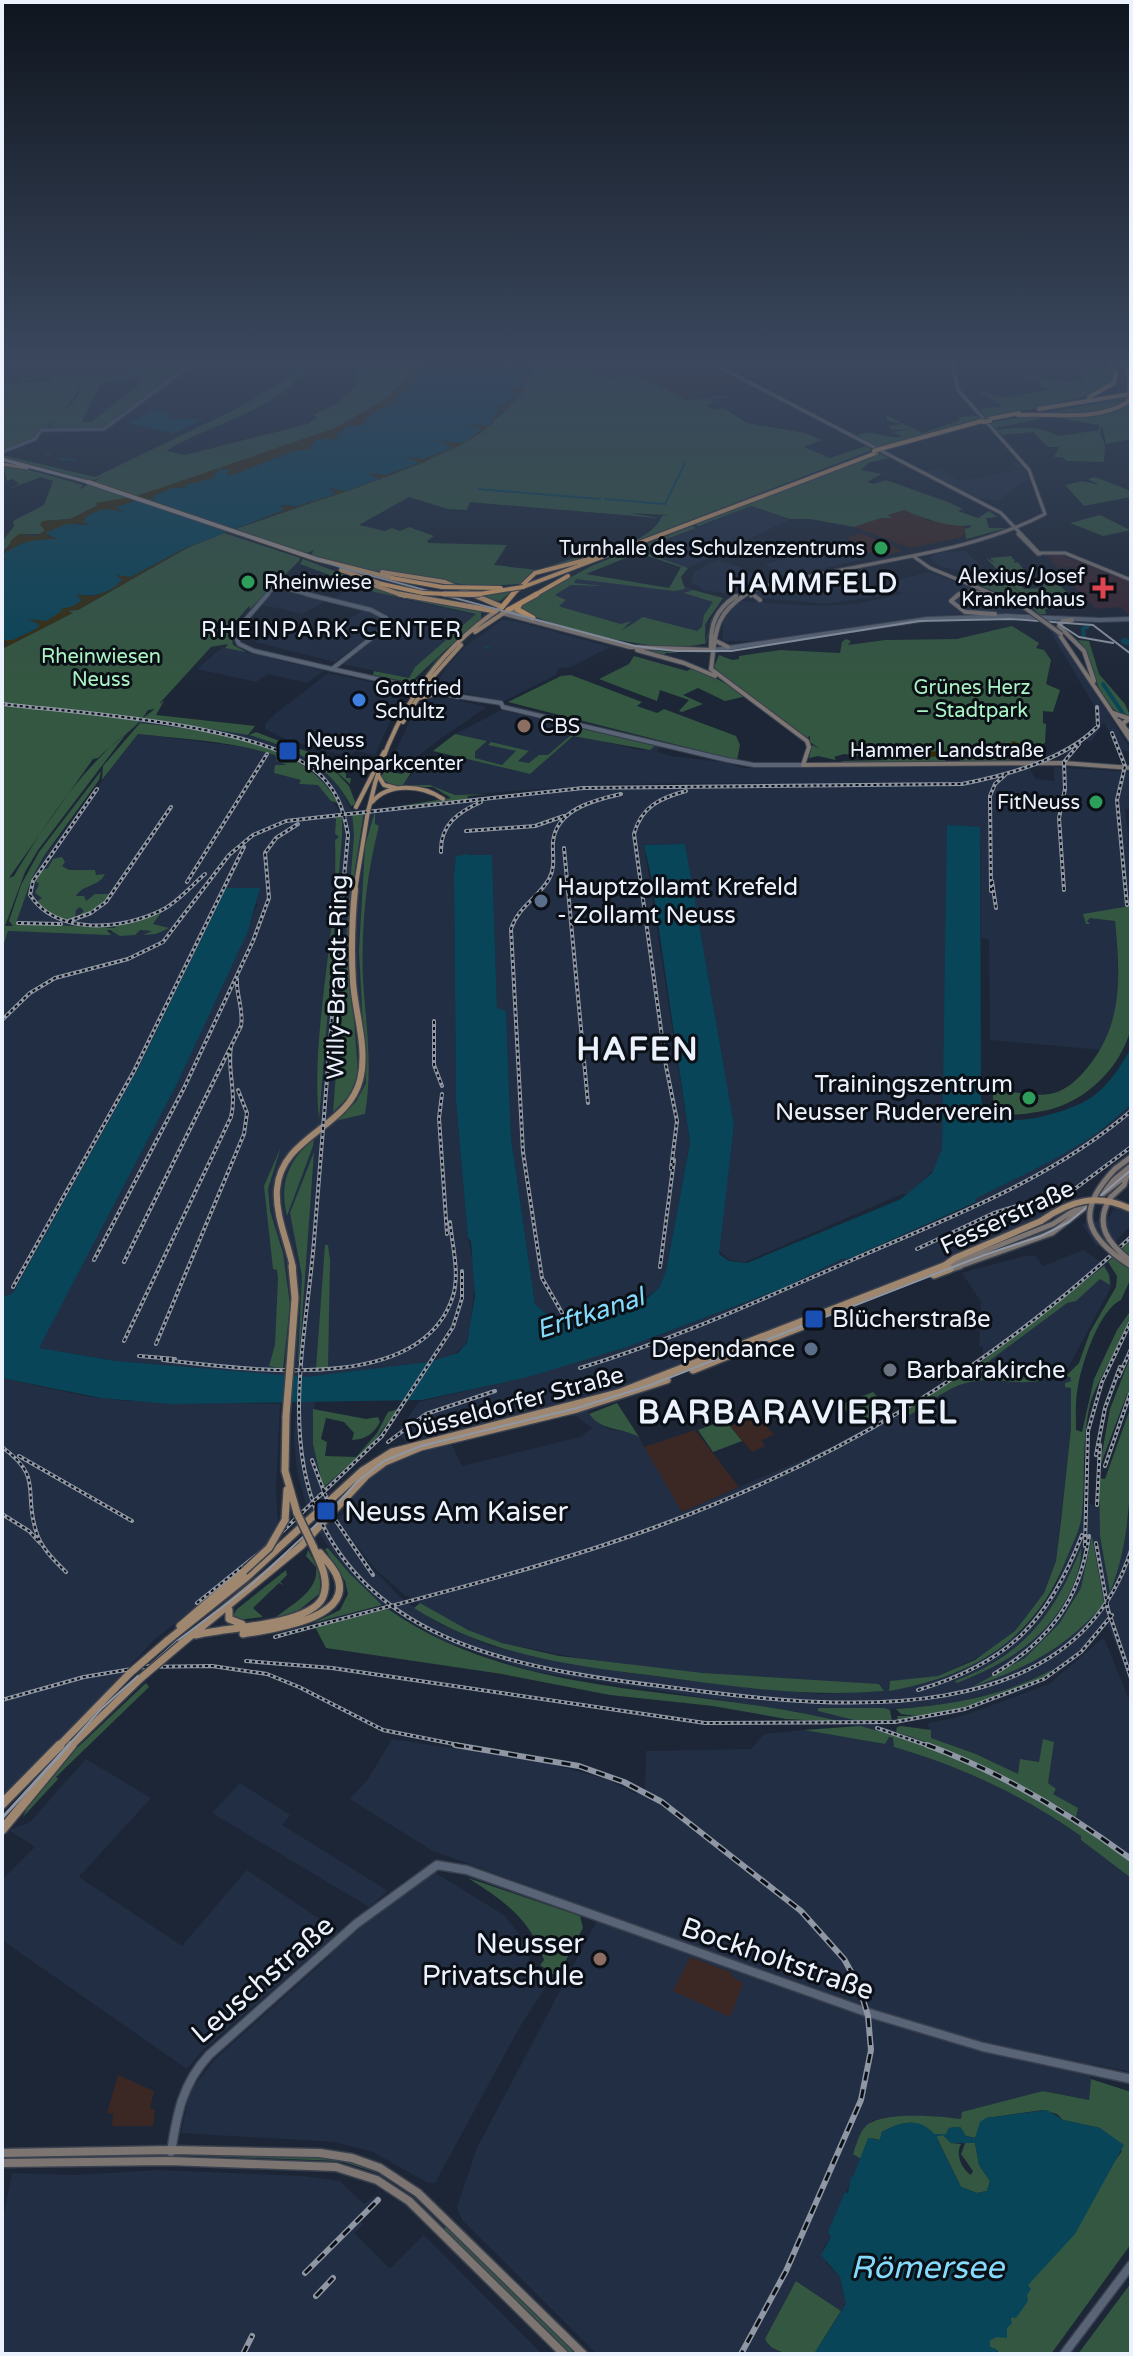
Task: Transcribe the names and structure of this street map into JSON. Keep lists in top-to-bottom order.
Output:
{
  "streets": {
    "main road": [
      "Hammer Landstraße",
      "Willy-Brandt-Ring",
      "Fesserstraße",
      "Düsseldorfer Straße"
    ],
    "street": ["Bockholtstraße", "Leuschstraße"]
  },
  "crossings": [
    ["Hammer Landstraße", "Willy-Brandt-Ring"],
    ["Willy-Brandt-Ring", "Düsseldorfer Straße"],
    ["Fesserstraße", "Düsseldorfer Straße"],
    ["Bockholtstraße", "Leuschstraße"]
  ],
  "districts": [
    "HAMMFELD",
    "RHEINPARK-CENTER",
    "HAFEN",
    "BARBARAVIERTEL"
  ],
  "water": ["Erftkanal", "Römersee"],
  "parks": ["Rheinwiesen Neuss", "Grünes Herz – Stadtpark"],
  "places": {
    "other": [
      "Turnhalle des Schulzenzentrums",
      "Rheinwiese",
      "Gottfried Schultz",
      "CBS",
      "FitNeuss",
      "Hauptzollamt Krefeld - Zollamt Neuss",
      "Trainingszentrum Neusser Ruderverein",
      "Dependance",
      "Barbarakirche",
      "Neusser Privatschule"
    ],
    "health": ["Alexius/Josef Krankenhaus"],
    "transit": ["Neuss Rheinparkcenter", "Blücherstraße", "Neuss Am Kaiser"]
  }
}
